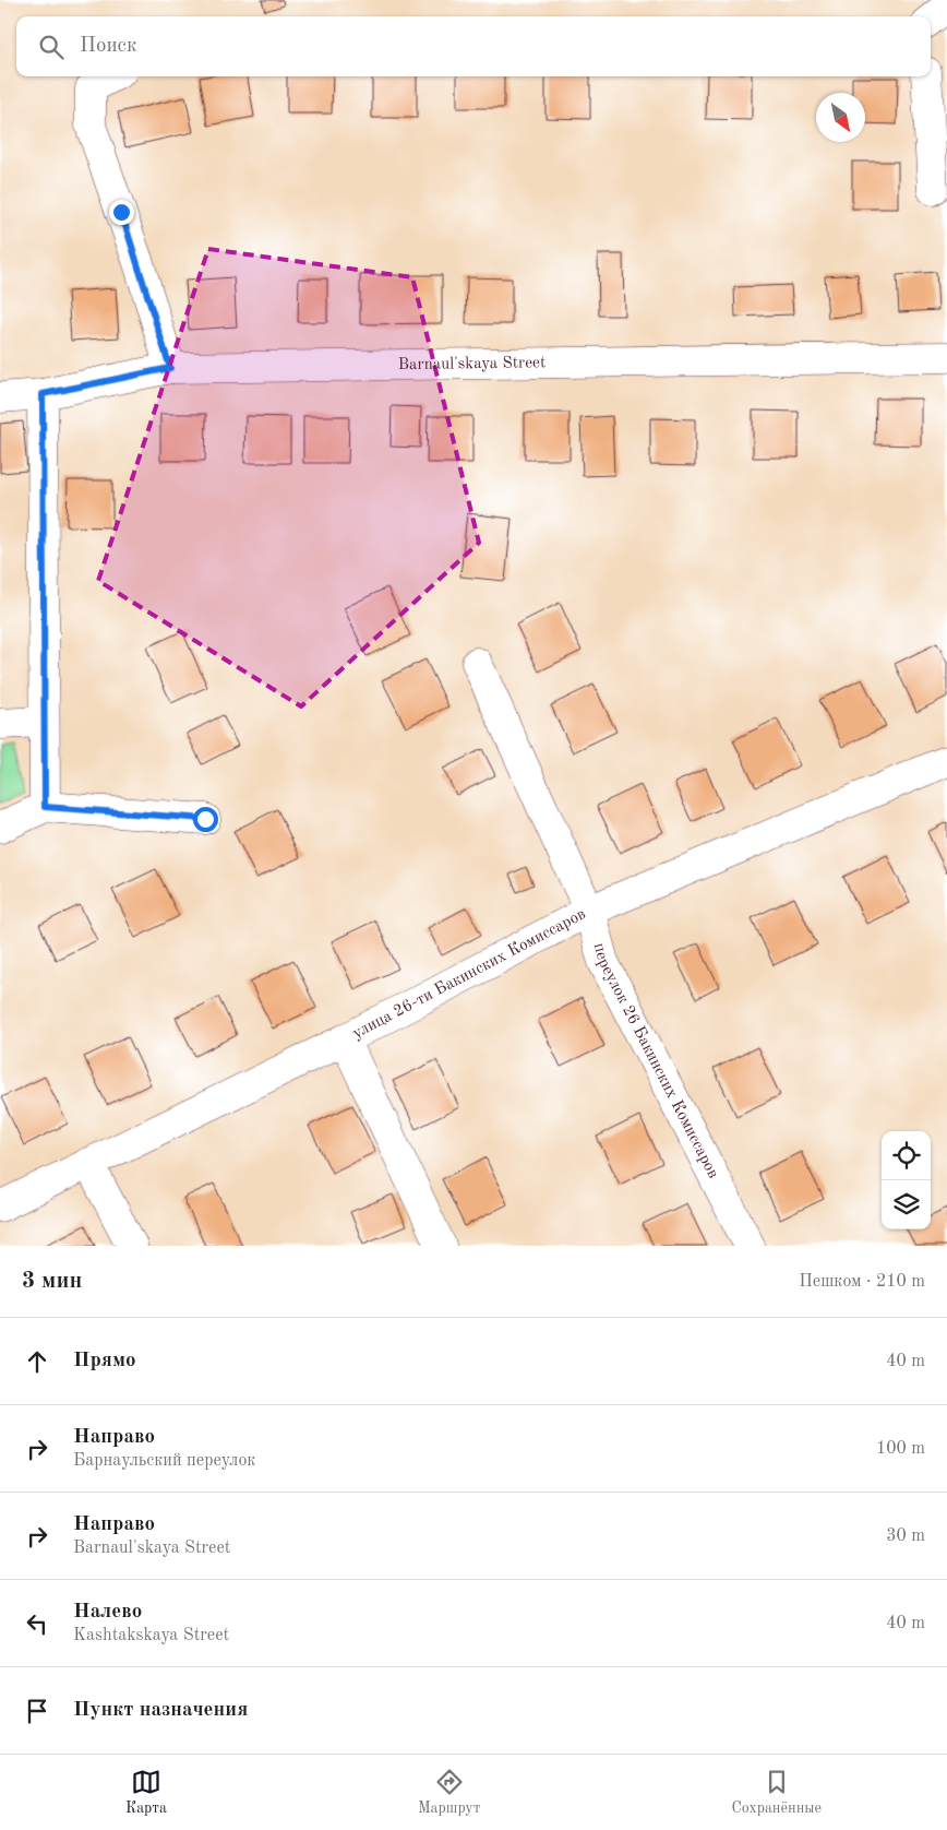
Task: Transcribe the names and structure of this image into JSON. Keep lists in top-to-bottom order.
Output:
{
  "streets": {
    "street": ["Barnaul'skaya Street", "улица 26-ти Бакинских Комиссаров", "переулок 26 Бакинских Комиссаров"]
  },
  "crossings": [
    ["улица 26-ти Бакинских Комиссаров", "переулок 26 Бакинских Комиссаров"]
  ],
  "north": "bottom right",
  "page": {
    "search": "Поиск",
    "heading": ["3 мин", "Пешком · 210 m"],
    "list": [
      ["Прямо", "40 m"],
      ["Направо", "Барнаульский переулок", "100 m"],
      ["Направо", "Barnaul'skaya Street", "30 m"],
      ["Налево", "Kashtakskaya Street", "40 m"],
      "Пункт назначения"
    ],
    "nav": ["Карта", "Маршрут", "Сохранённые"]
  }
}
